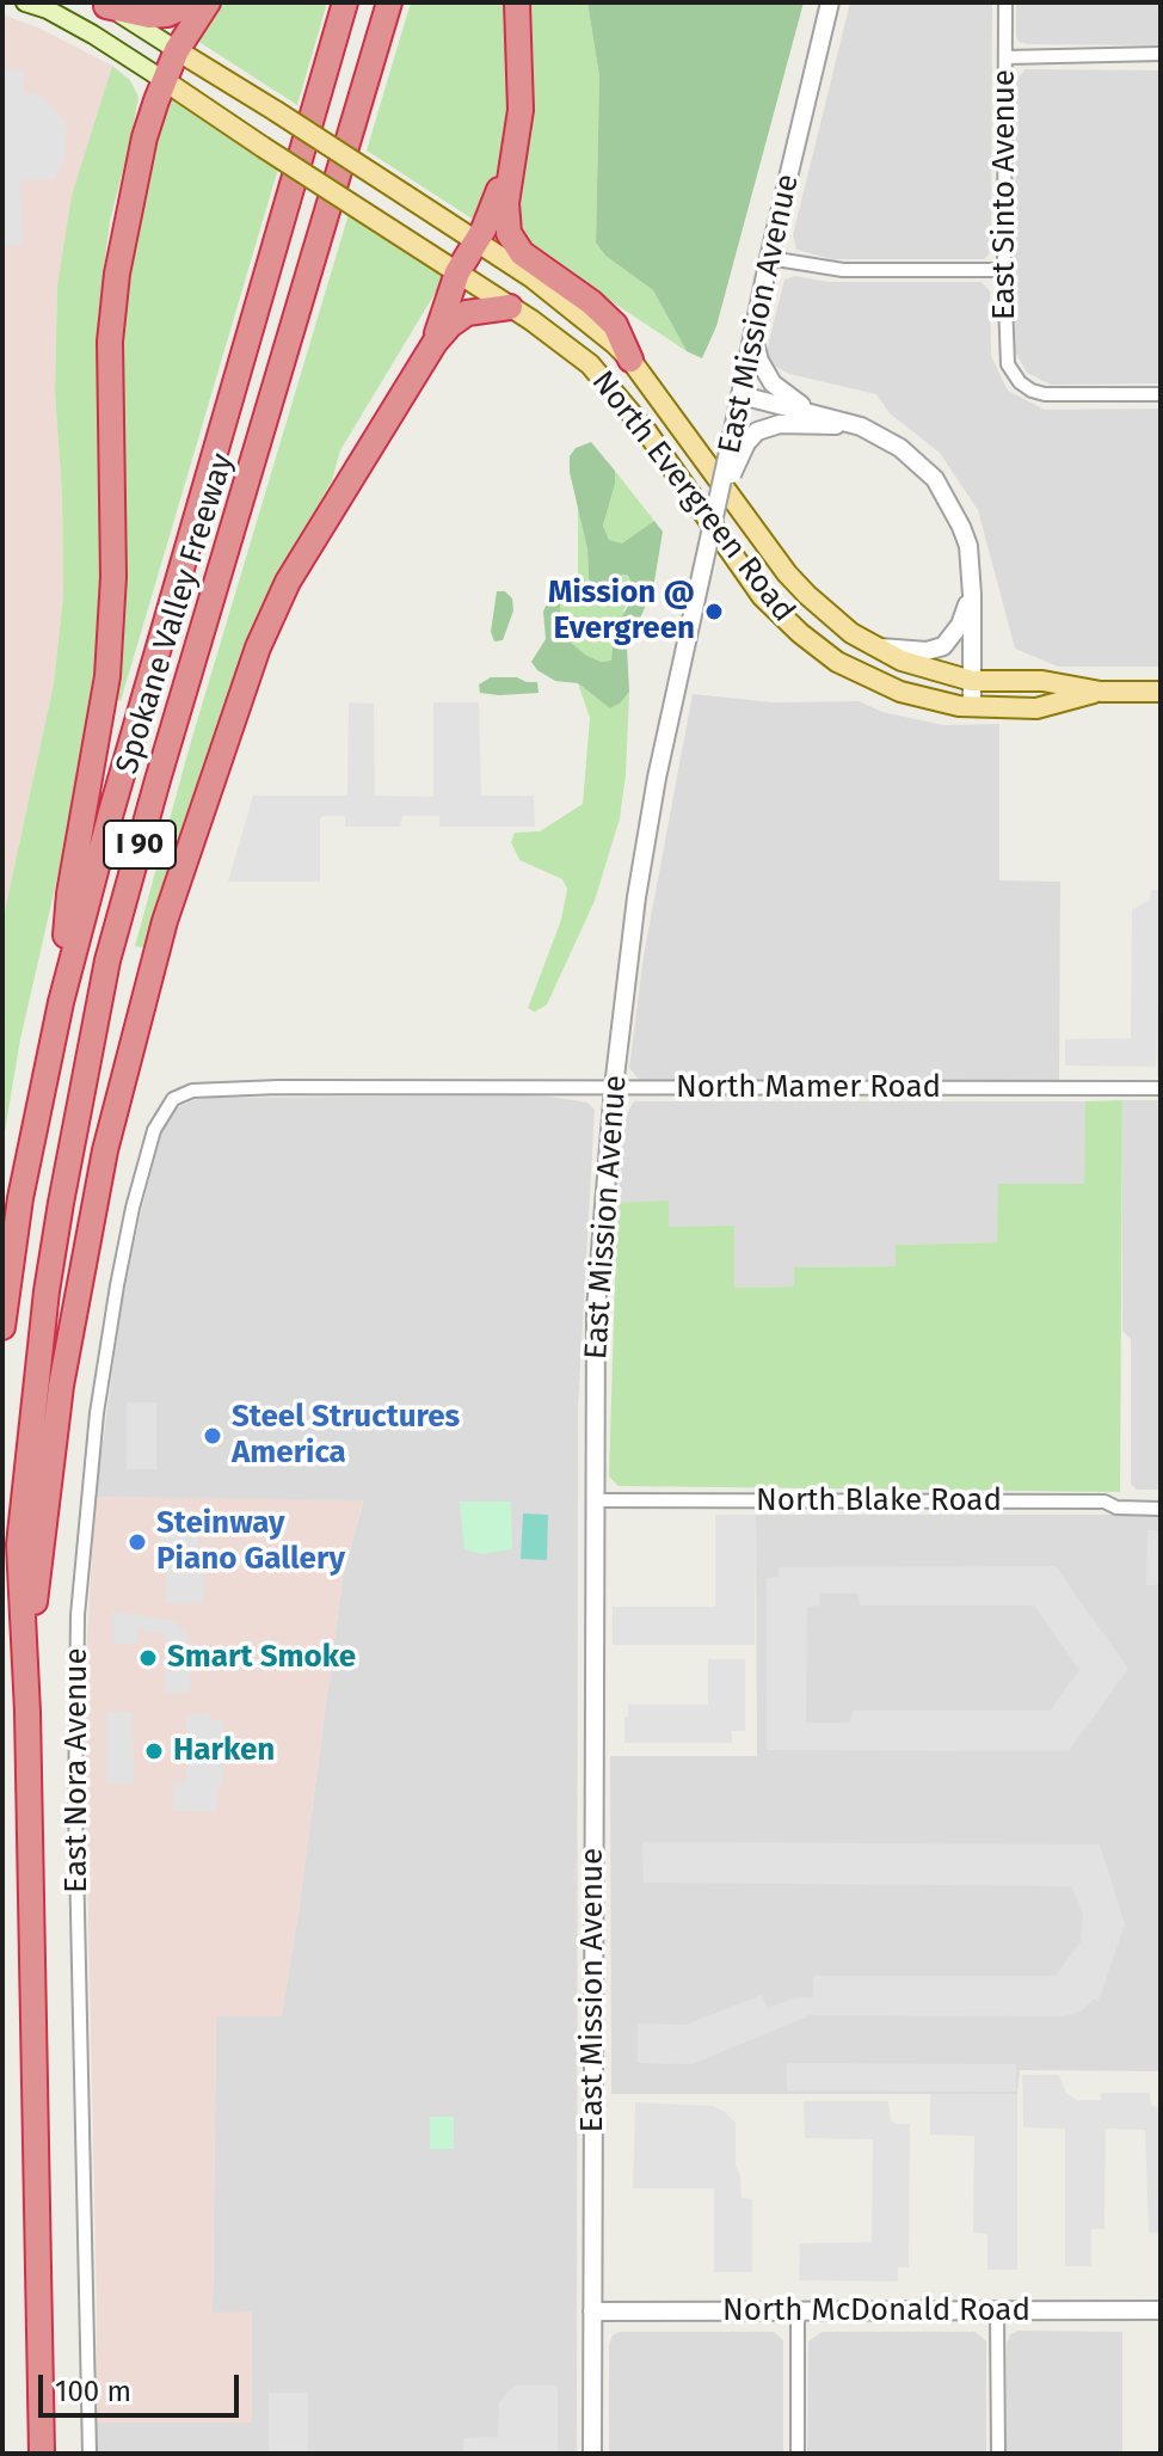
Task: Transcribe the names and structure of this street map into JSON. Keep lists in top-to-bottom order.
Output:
{
  "streets": {
    "highway": ["Spokane Valley Freeway", "I 90"],
    "main road": ["North Evergreen Road"],
    "street": [
      "East Sinto Avenue",
      "East Mission Avenue",
      "North Mamer Road",
      "North Blake Road",
      "East Nora Avenue",
      "North McDonald Road"
    ]
  },
  "crossings": [
    ["East Mission Avenue", "North Mamer Road"],
    ["East Mission Avenue", "North Blake Road"],
    ["East Mission Avenue", "North McDonald Road"],
    ["North Mamer Road", "East Nora Avenue"]
  ],
  "places": [
    "Mission @ Evergreen",
    "Steel Structures America",
    "Steinway Piano Gallery",
    "Smart Smoke",
    "Harken"
  ],
  "scale_bar": "100 m"
}
